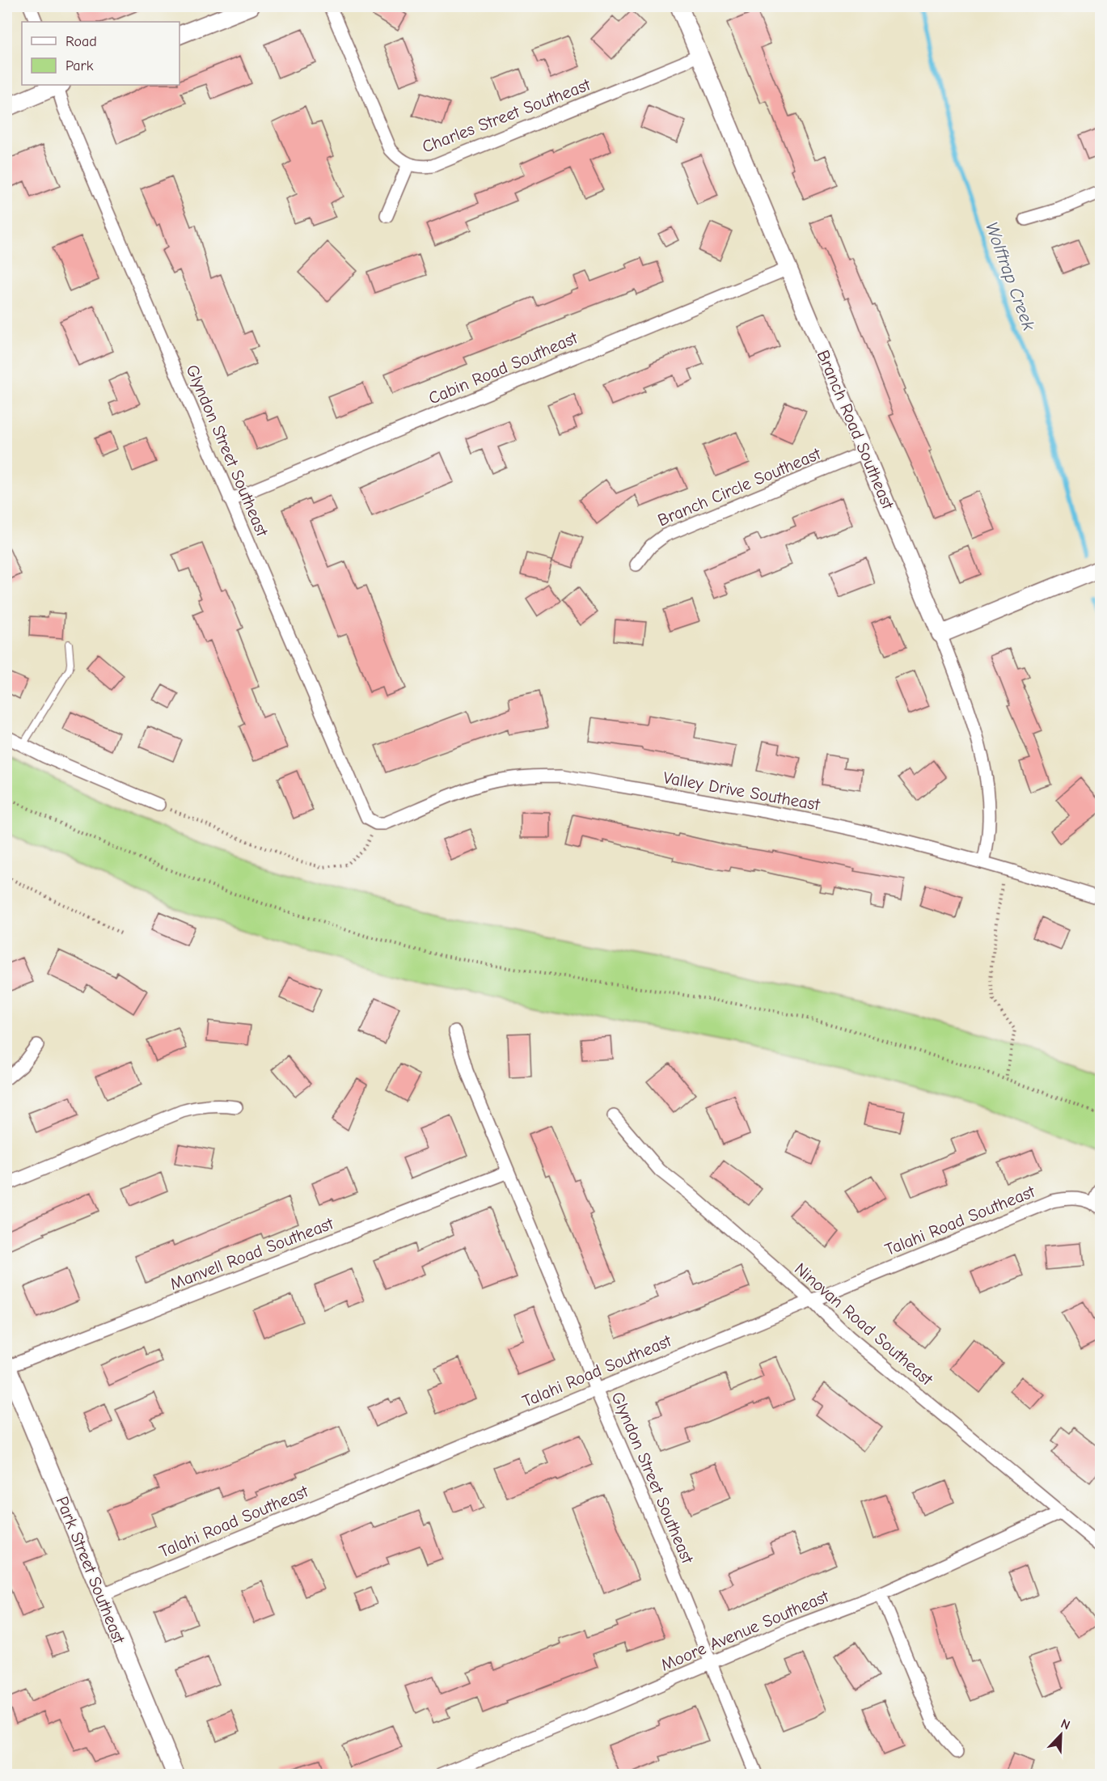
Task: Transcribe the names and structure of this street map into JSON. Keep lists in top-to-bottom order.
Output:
{
  "streets": {
    "street": [
      "Charles Street Southeast",
      "Cabin Road Southeast",
      "Branch Road Southeast",
      "Glyndon Street Southeast",
      "Branch Circle Southeast",
      "Valley Drive Southeast",
      "Talahi Road Southeast",
      "Manvell Road Southeast",
      "Ninovan Road Southeast",
      "Park Street Southeast",
      "Moore Avenue Southeast"
    ]
  },
  "crossings": [
    ["Charles Street Southeast", "Branch Road Southeast"],
    ["Cabin Road Southeast", "Branch Road Southeast"],
    ["Cabin Road Southeast", "Glyndon Street Southeast"],
    ["Branch Road Southeast", "Branch Circle Southeast"],
    ["Branch Road Southeast", "Valley Drive Southeast"],
    ["Glyndon Street Southeast", "Valley Drive Southeast"],
    ["Glyndon Street Southeast", "Talahi Road Southeast"],
    ["Glyndon Street Southeast", "Manvell Road Southeast"],
    ["Glyndon Street Southeast", "Moore Avenue Southeast"],
    ["Talahi Road Southeast", "Ninovan Road Southeast"],
    ["Talahi Road Southeast", "Park Street Southeast"],
    ["Manvell Road Southeast", "Park Street Southeast"],
    ["Ninovan Road Southeast", "Moore Avenue Southeast"]
  ],
  "water": ["Wolftrap Creek"],
  "legend": ["Road", "Park"],
  "north": "top right"
}
